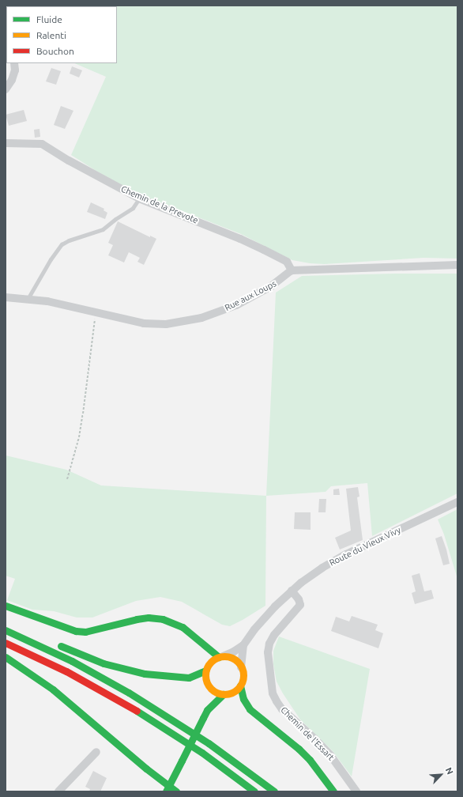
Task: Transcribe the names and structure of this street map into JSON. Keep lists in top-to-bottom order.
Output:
{
  "streets": {
    "street": [
      "Chemin de la Prevote",
      "Rue aux Loups",
      "Route du Vieux Vivy",
      "Chemin de l'Essart"
    ]
  },
  "crossings": [
    ["Chemin de la Prevote", "Rue aux Loups"],
    ["Route du Vieux Vivy", "Chemin de l'Essart"]
  ],
  "legend": ["Fluide", "Ralenti", "Bouchon"],
  "north": "top right"
}
